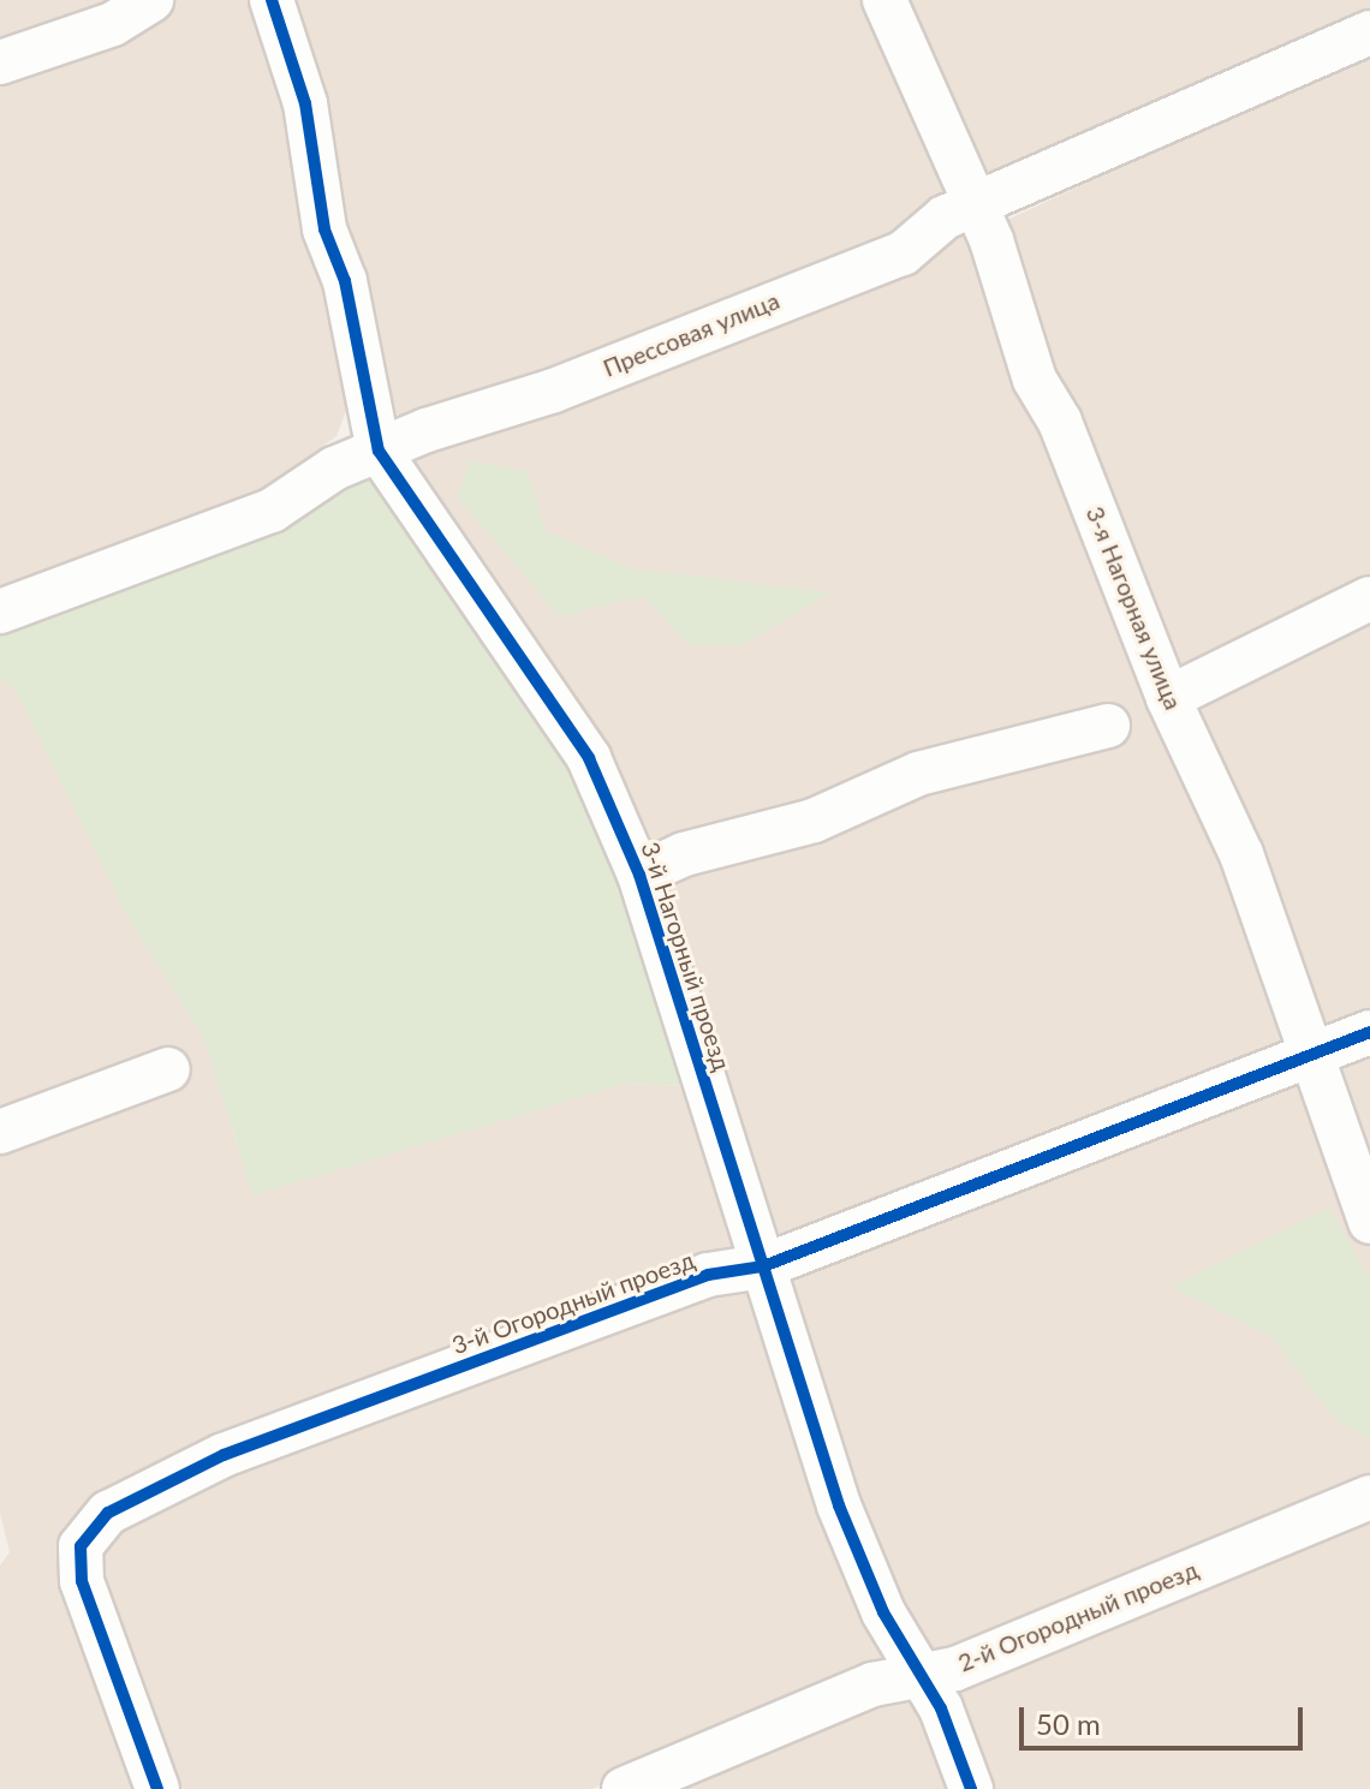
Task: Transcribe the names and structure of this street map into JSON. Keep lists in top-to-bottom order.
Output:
{
  "streets": {
    "street": [
      "Прессовая улица",
      "3-я Нагорная улица",
      "3-й Нагорный проезд",
      "3-й Огородный проезд",
      "2-й Огородный проезд"
    ]
  },
  "crossings": [
    ["Прессовая улица", "3-я Нагорная улица"],
    ["Прессовая улица", "3-й Нагорный проезд"],
    ["3-я Нагорная улица", "3-й Огородный проезд"],
    ["3-й Нагорный проезд", "3-й Огородный проезд"],
    ["3-й Нагорный проезд", "2-й Огородный проезд"]
  ],
  "scale_bar": "50 m"
}
